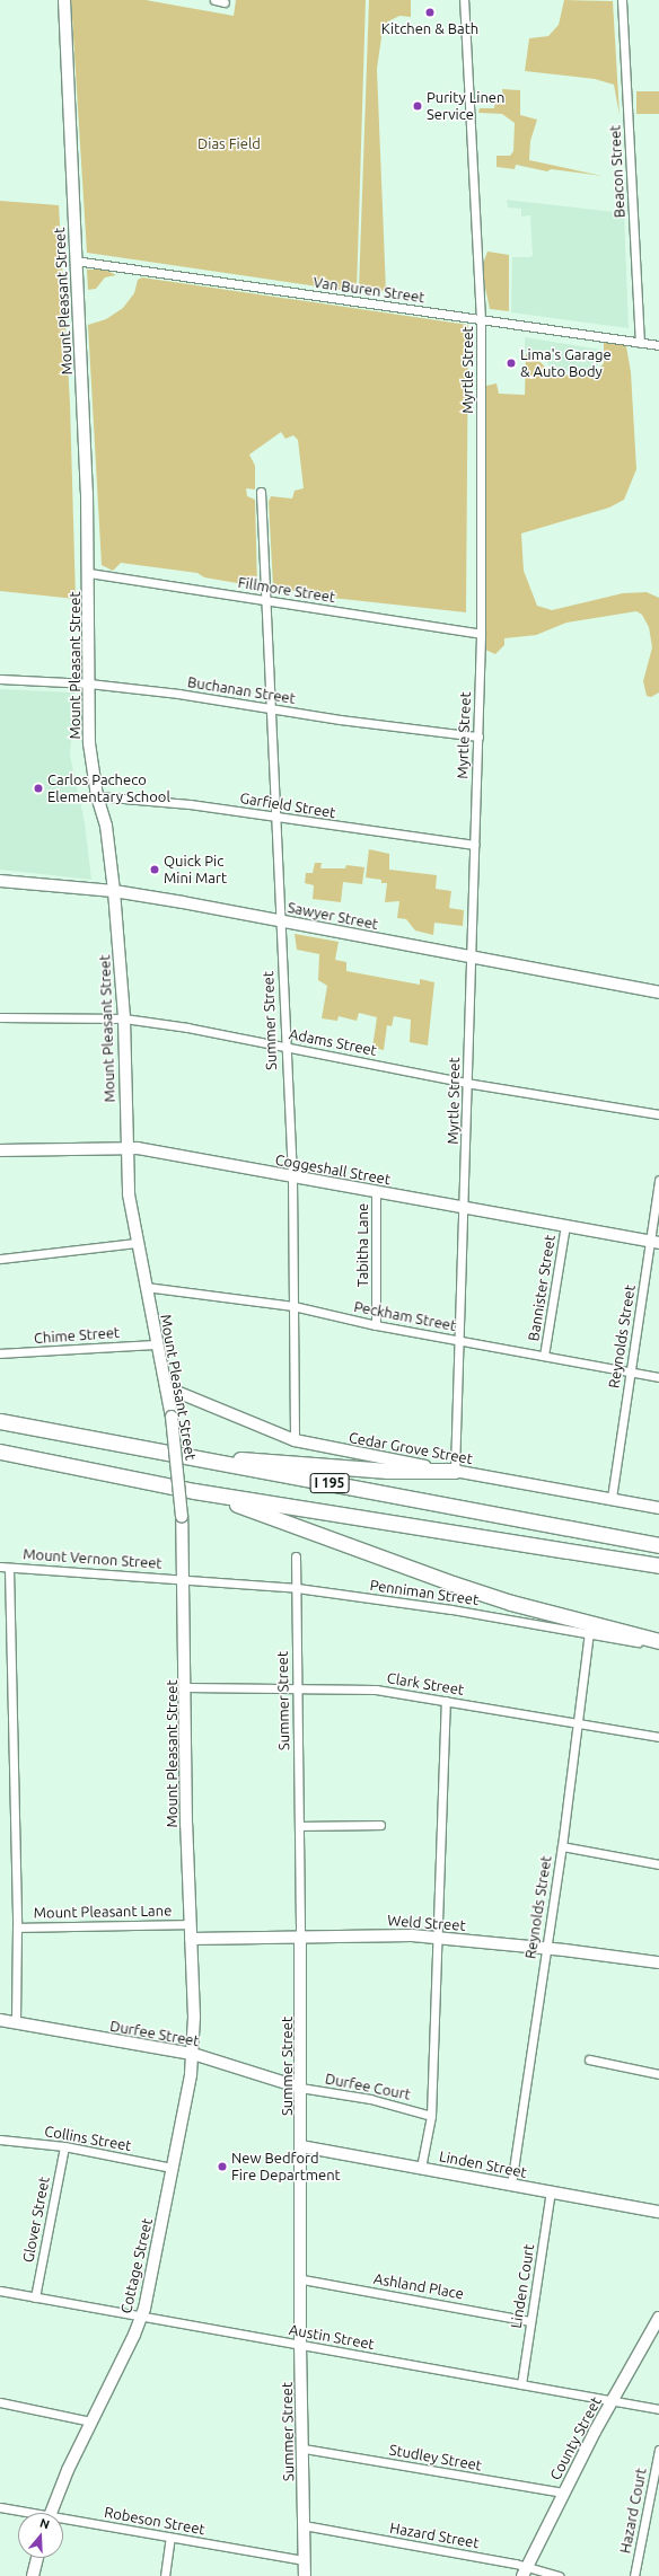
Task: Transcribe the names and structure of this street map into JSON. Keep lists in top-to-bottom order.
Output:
{
  "streets": {
    "highway": ["I 195"],
    "main road": [
      "Mount Pleasant Street",
      "Sawyer Street",
      "Summer Street",
      "Coggeshall Street",
      "Cedar Grove Street",
      "Weld Street",
      "Durfee Street",
      "Linden Street",
      "Cottage Street",
      "County Street"
    ],
    "street": [
      "Beacon Street",
      "Van Buren Street",
      "Myrtle Street",
      "Fillmore Street",
      "Buchanan Street",
      "Garfield Street",
      "Adams Street",
      "Tabitha Lane",
      "Bannister Street",
      "Peckham Street",
      "Chime Street",
      "Reynolds Street",
      "Mount Vernon Street",
      "Penniman Street",
      "Clark Street",
      "Mount Pleasant Lane",
      "Durfee Court",
      "Collins Street",
      "Glover Street",
      "Ashland Place",
      "Linden Court",
      "Austin Street",
      "Studley Street",
      "Hazard Court",
      "Robeson Street",
      "Hazard Street"
    ]
  },
  "crossings": [
    ["Beacon Street", "Van Buren Street"],
    ["Van Buren Street", "Mount Pleasant Street"],
    ["Van Buren Street", "Myrtle Street"],
    ["Mount Pleasant Street", "Fillmore Street"],
    ["Mount Pleasant Street", "Buchanan Street"],
    ["Mount Pleasant Street", "Garfield Street"],
    ["Mount Pleasant Street", "Sawyer Street"],
    ["Mount Pleasant Street", "Adams Street"],
    ["Mount Pleasant Street", "Coggeshall Street"],
    ["Mount Pleasant Street", "Peckham Street"],
    ["Mount Pleasant Street", "Chime Street"],
    ["Mount Pleasant Street", "Cedar Grove Street"],
    ["Mount Pleasant Street", "Mount Vernon Street"],
    ["Mount Pleasant Street", "Penniman Street"],
    ["Mount Pleasant Street", "Clark Street"],
    ["Mount Pleasant Street", "Mount Pleasant Lane"],
    ["Mount Pleasant Street", "Weld Street"],
    ["Mount Pleasant Street", "Durfee Street"],
    ["Mount Pleasant Street", "Cottage Street"],
    ["Myrtle Street", "Fillmore Street"],
    ["Myrtle Street", "Buchanan Street"],
    ["Myrtle Street", "Garfield Street"],
    ["Myrtle Street", "Sawyer Street"],
    ["Myrtle Street", "Adams Street"],
    ["Myrtle Street", "Coggeshall Street"],
    ["Myrtle Street", "Peckham Street"],
    ["Myrtle Street", "Cedar Grove Street"],
    ["Fillmore Street", "Summer Street"],
    ["Buchanan Street", "Summer Street"],
    ["Garfield Street", "Summer Street"],
    ["Sawyer Street", "Summer Street"],
    ["Summer Street", "Adams Street"],
    ["Summer Street", "Coggeshall Street"],
    ["Summer Street", "Peckham Street"],
    ["Summer Street", "Cedar Grove Street"],
    ["Summer Street", "Penniman Street"],
    ["Summer Street", "Clark Street"],
    ["Summer Street", "Weld Street"],
    ["Summer Street", "Durfee Street"],
    ["Summer Street", "Durfee Court"],
    ["Summer Street", "Linden Street"],
    ["Summer Street", "Ashland Place"],
    ["Summer Street", "Austin Street"],
    ["Summer Street", "Studley Street"],
    ["Summer Street", "Robeson Street"],
    ["Summer Street", "Hazard Street"],
    ["Coggeshall Street", "Tabitha Lane"],
    ["Coggeshall Street", "Bannister Street"],
    ["Coggeshall Street", "Reynolds Street"],
    ["Tabitha Lane", "Peckham Street"],
    ["Bannister Street", "Peckham Street"],
    ["Peckham Street", "Reynolds Street"],
    ["Reynolds Street", "Cedar Grove Street"],
    ["Reynolds Street", "Penniman Street"],
    ["Reynolds Street", "Clark Street"],
    ["Reynolds Street", "Weld Street"],
    ["Reynolds Street", "Linden Street"],
    ["Mount Vernon Street", "Penniman Street"],
    ["Durfee Street", "Durfee Court"],
    ["Durfee Street", "Cottage Street"],
    ["Collins Street", "Glover Street"],
    ["Collins Street", "Cottage Street"],
    ["Linden Street", "Linden Court"],
    ["Glover Street", "Austin Street"],
    ["Cottage Street", "Austin Street"],
    ["Ashland Place", "Linden Court"],
    ["Linden Court", "Austin Street"],
    ["Austin Street", "County Street"],
    ["County Street", "Studley Street"],
    ["County Street", "Hazard Street"]
  ],
  "parks": ["Dias Field"],
  "places": [
    "Kitchen & Bath",
    "Purity Linen Service",
    "Lima's Garage & Auto Body",
    "Carlos Pacheco Elementary School",
    "Quick Pic Mini Mart",
    "New Bedford Fire Department"
  ],
  "north": "top"
}
